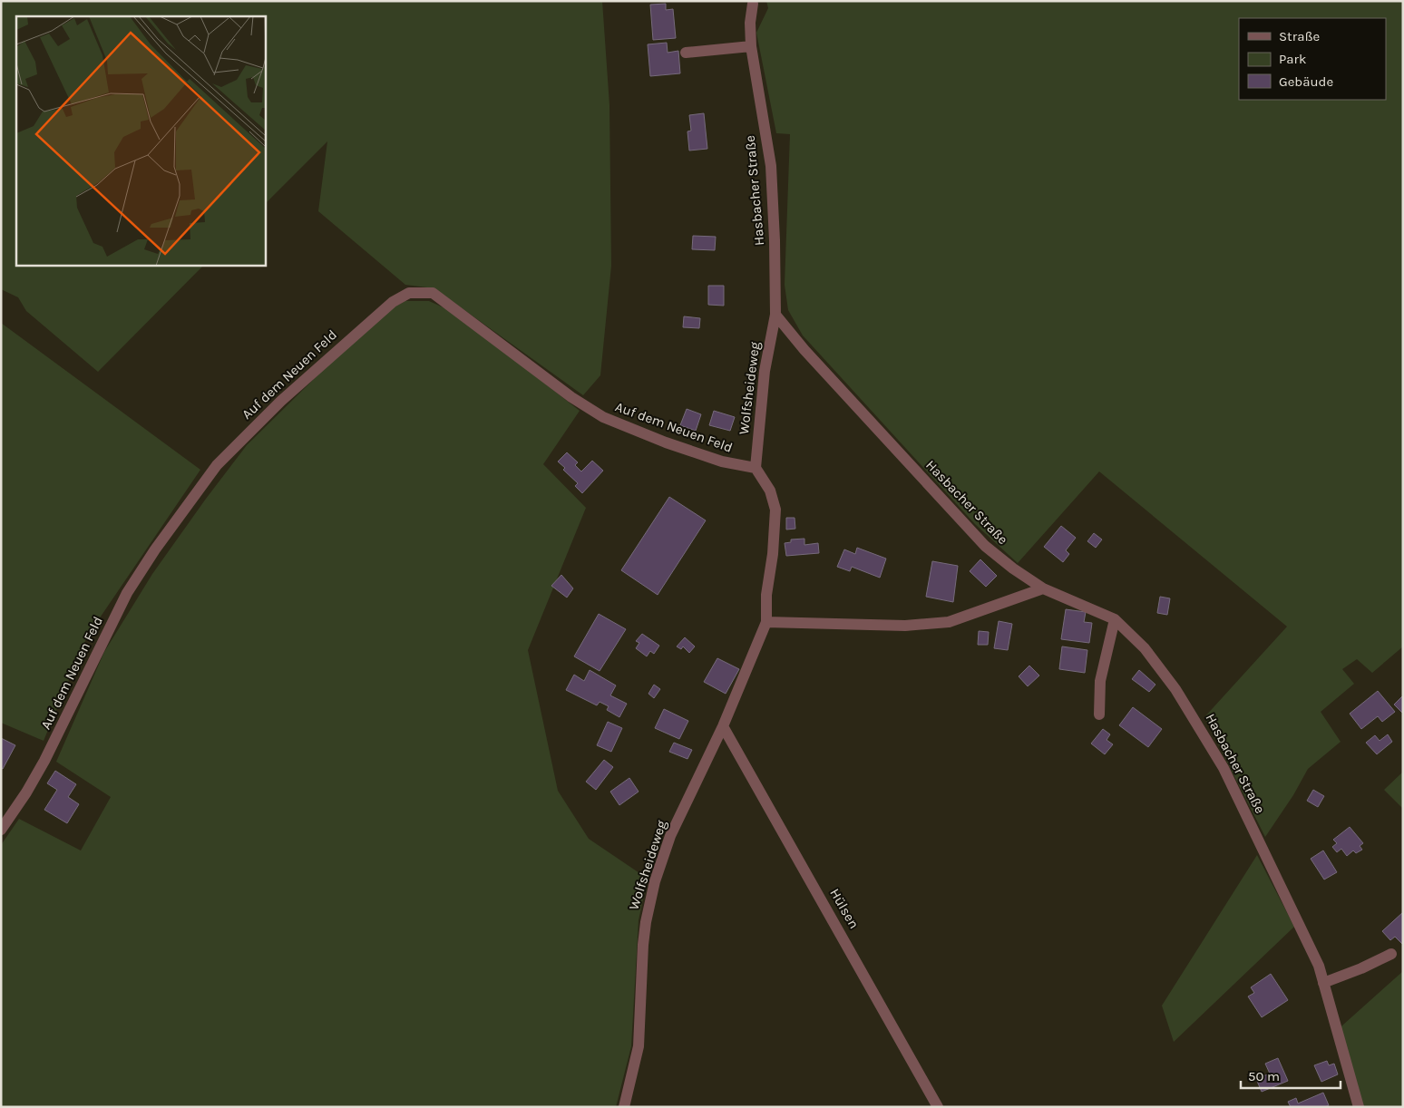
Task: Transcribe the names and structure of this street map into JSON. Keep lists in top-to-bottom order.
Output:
{
  "streets": {
    "street": [
      "Hasbacher Straße",
      "Auf dem Neuen Feld",
      "Wolfsheideweg",
      "Hülsen"
    ]
  },
  "crossings": [
    ["Hasbacher Straße", "Wolfsheideweg"],
    ["Auf dem Neuen Feld", "Wolfsheideweg"],
    ["Wolfsheideweg", "Hülsen"]
  ],
  "legend": ["Straße", "Park", "Gebäude"],
  "scale_bar": "50 m"
}
